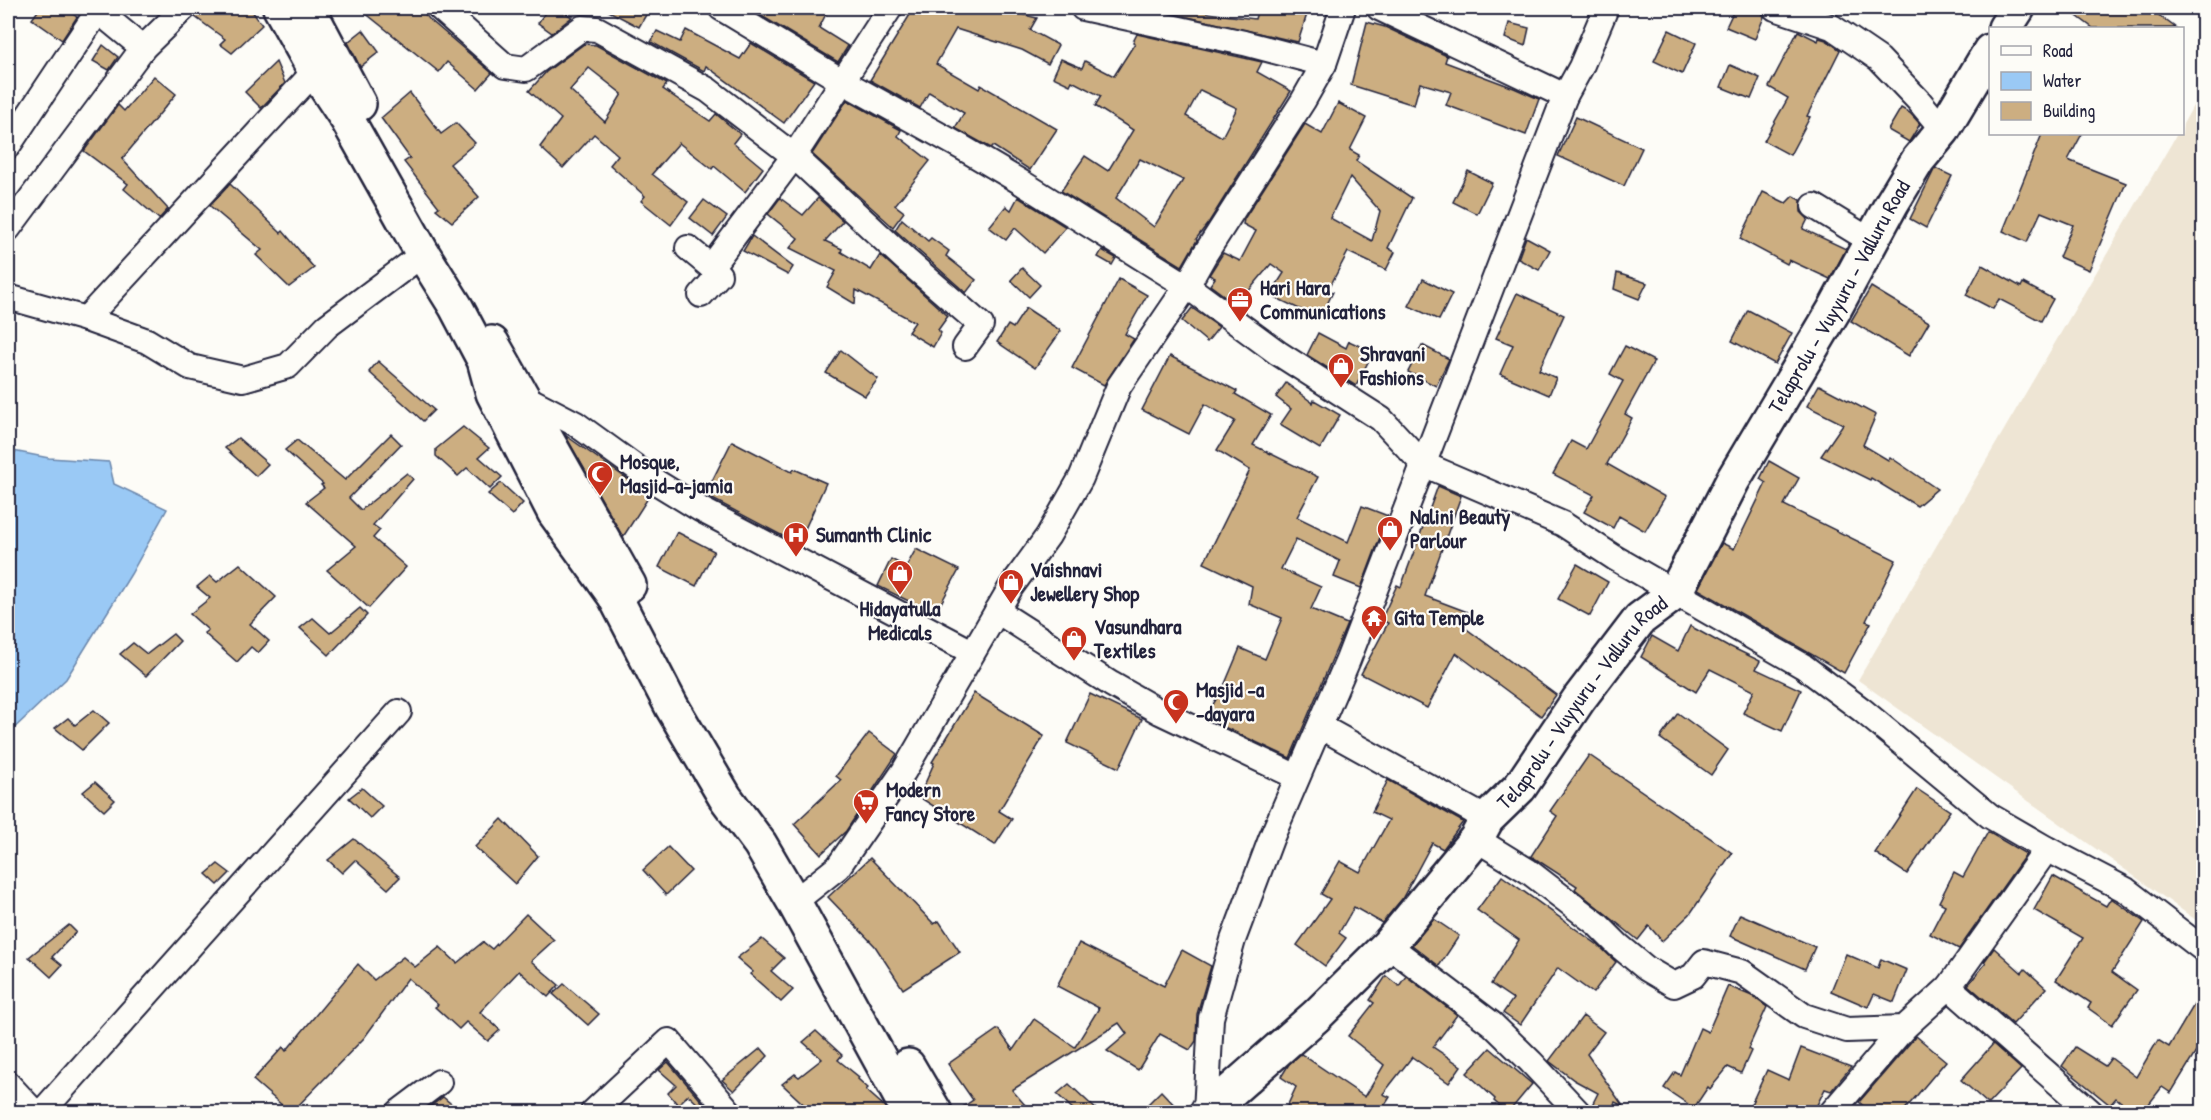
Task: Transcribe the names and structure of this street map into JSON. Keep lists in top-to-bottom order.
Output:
{
  "streets": {
    "main road": ["Telaprolu - Vuyyuru - Valluru Road"]
  },
  "places": {
    "office": ["Hari Hara Communications"],
    "shop": [
      "Shravani Fashions",
      "Nalini Beauty Parlour",
      "Hidayatulla Medicals",
      "Vaishnavi Jewellery Shop",
      "Vasundhara Textiles"
    ],
    "mosque": ["Mosque, Masjid-a-jamia", "Masjid -a -dayara"],
    "hospital": ["Sumanth Clinic"],
    "temple": ["Gita Temple"],
    "supermarket": ["Modern Fancy Store"]
  },
  "legend": ["Road", "Water", "Building"]
}
